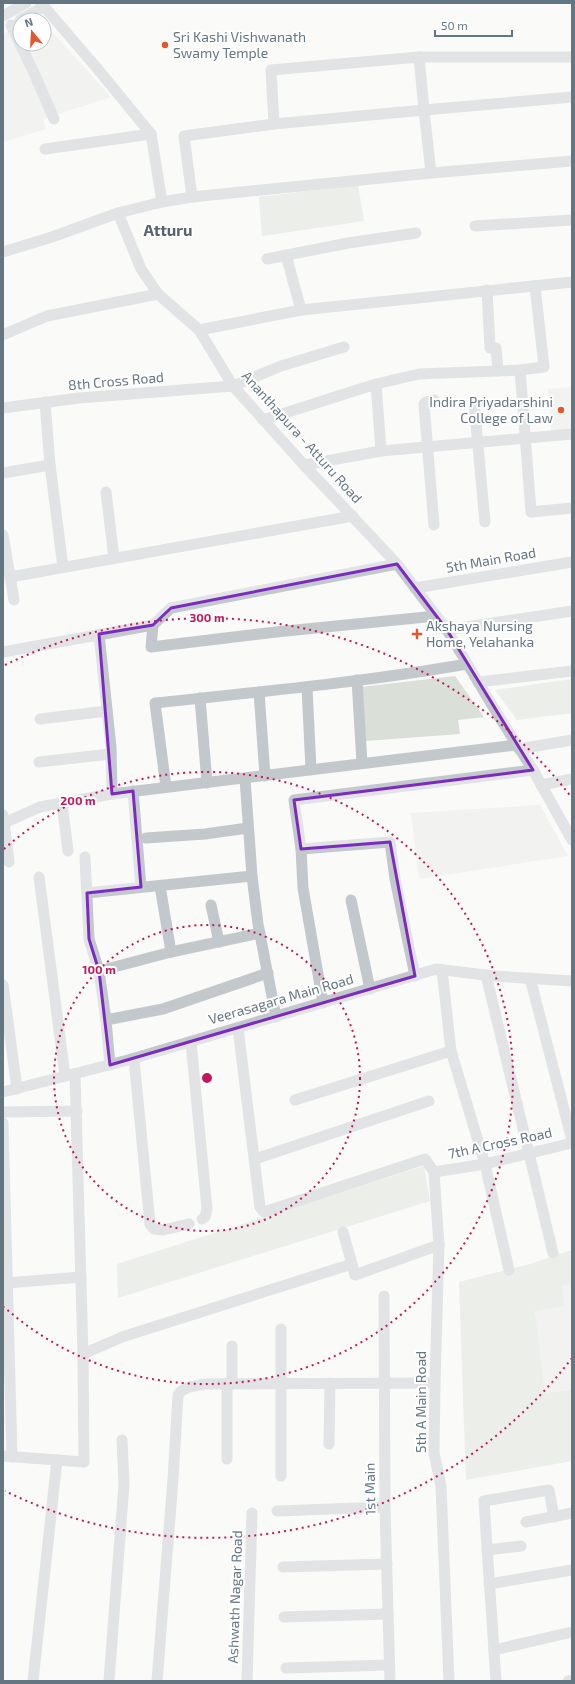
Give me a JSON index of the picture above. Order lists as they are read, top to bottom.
{
  "streets": {
    "street": [
      "8th Cross Road",
      "Ananthapura - Atturu Road",
      "5th Main Road",
      "Veerasagara Main Road",
      "7th A Cross Road",
      "5th A Main Road",
      "1st Main",
      "Ashwath Nagar Road"
    ]
  },
  "crossings": [
    ["8th Cross Road", "Ananthapura - Atturu Road"],
    ["Ananthapura - Atturu Road", "5th Main Road"],
    ["7th A Cross Road", "5th A Main Road"]
  ],
  "districts": ["Atturu"],
  "places": {
    "other": ["Sri Kashi Vishwanath Swamy Temple", "Indira Priyadarshini College of Law"],
    "health": ["Akshaya Nursing Home, Yelahanka"]
  },
  "scale_bar": "50 m",
  "north": "top",
  "rings": ["300 m", "200 m", "100 m"]
}
